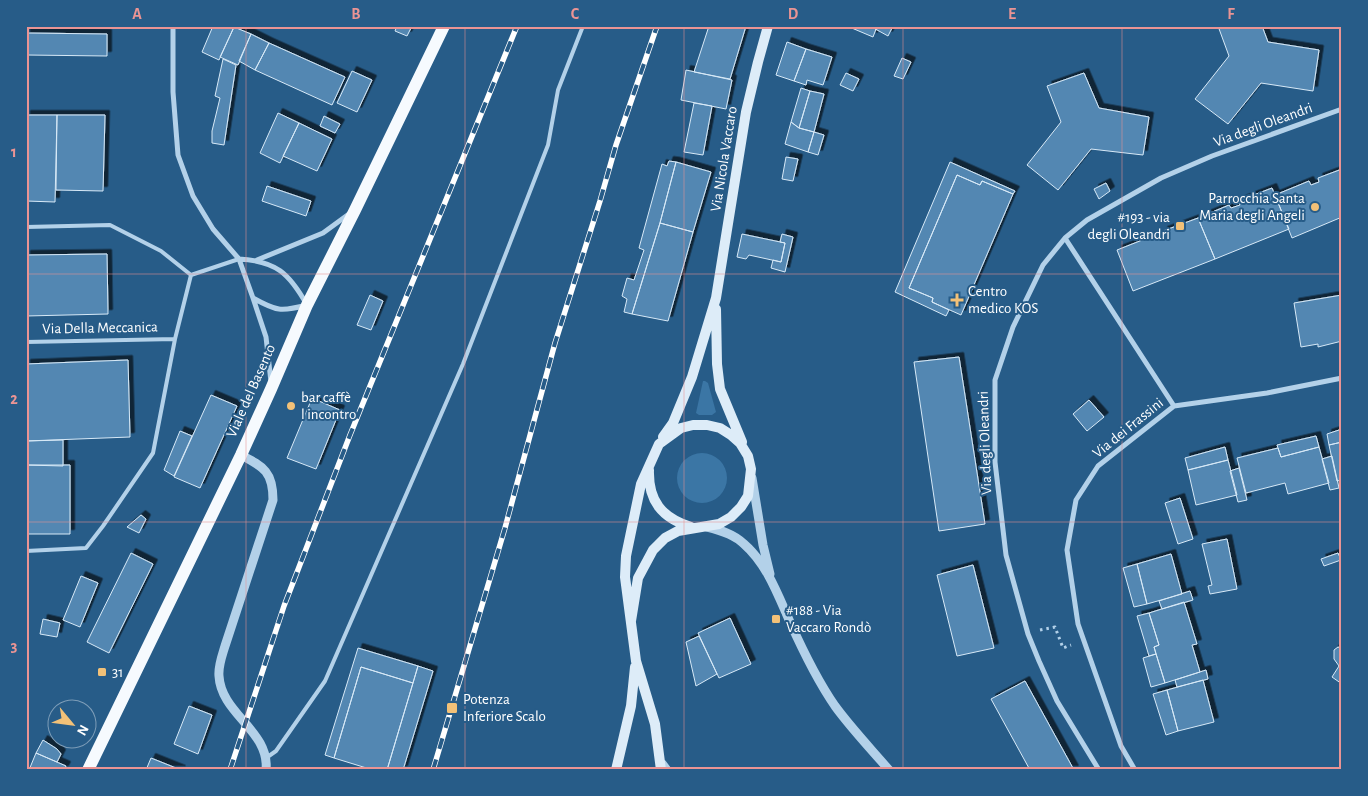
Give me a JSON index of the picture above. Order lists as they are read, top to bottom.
{
  "streets": {
    "main road": ["Via Nicola Vaccaro", "Viale del Basento"],
    "street": ["Via degli Oleandri", "Via dei Frassini"],
    "lane": ["Via Della Meccanica"]
  },
  "places": {
    "other": ["Parrocchia Santa Maria degli Angeli", "bar caffè l incontro"],
    "transit": [
      "#193 - via degli Oleandri",
      "#188 - Via Vaccaro Rondò",
      "31",
      "Potenza Inferiore Scalo"
    ],
    "health": ["Centro medico KOS"]
  },
  "north": "bottom right",
  "grid": {
    "columns": [
      "A",
      "B",
      "C",
      "D",
      "E",
      "F"
    ],
    "rows": ["1", "2", "3"]
  }
}
